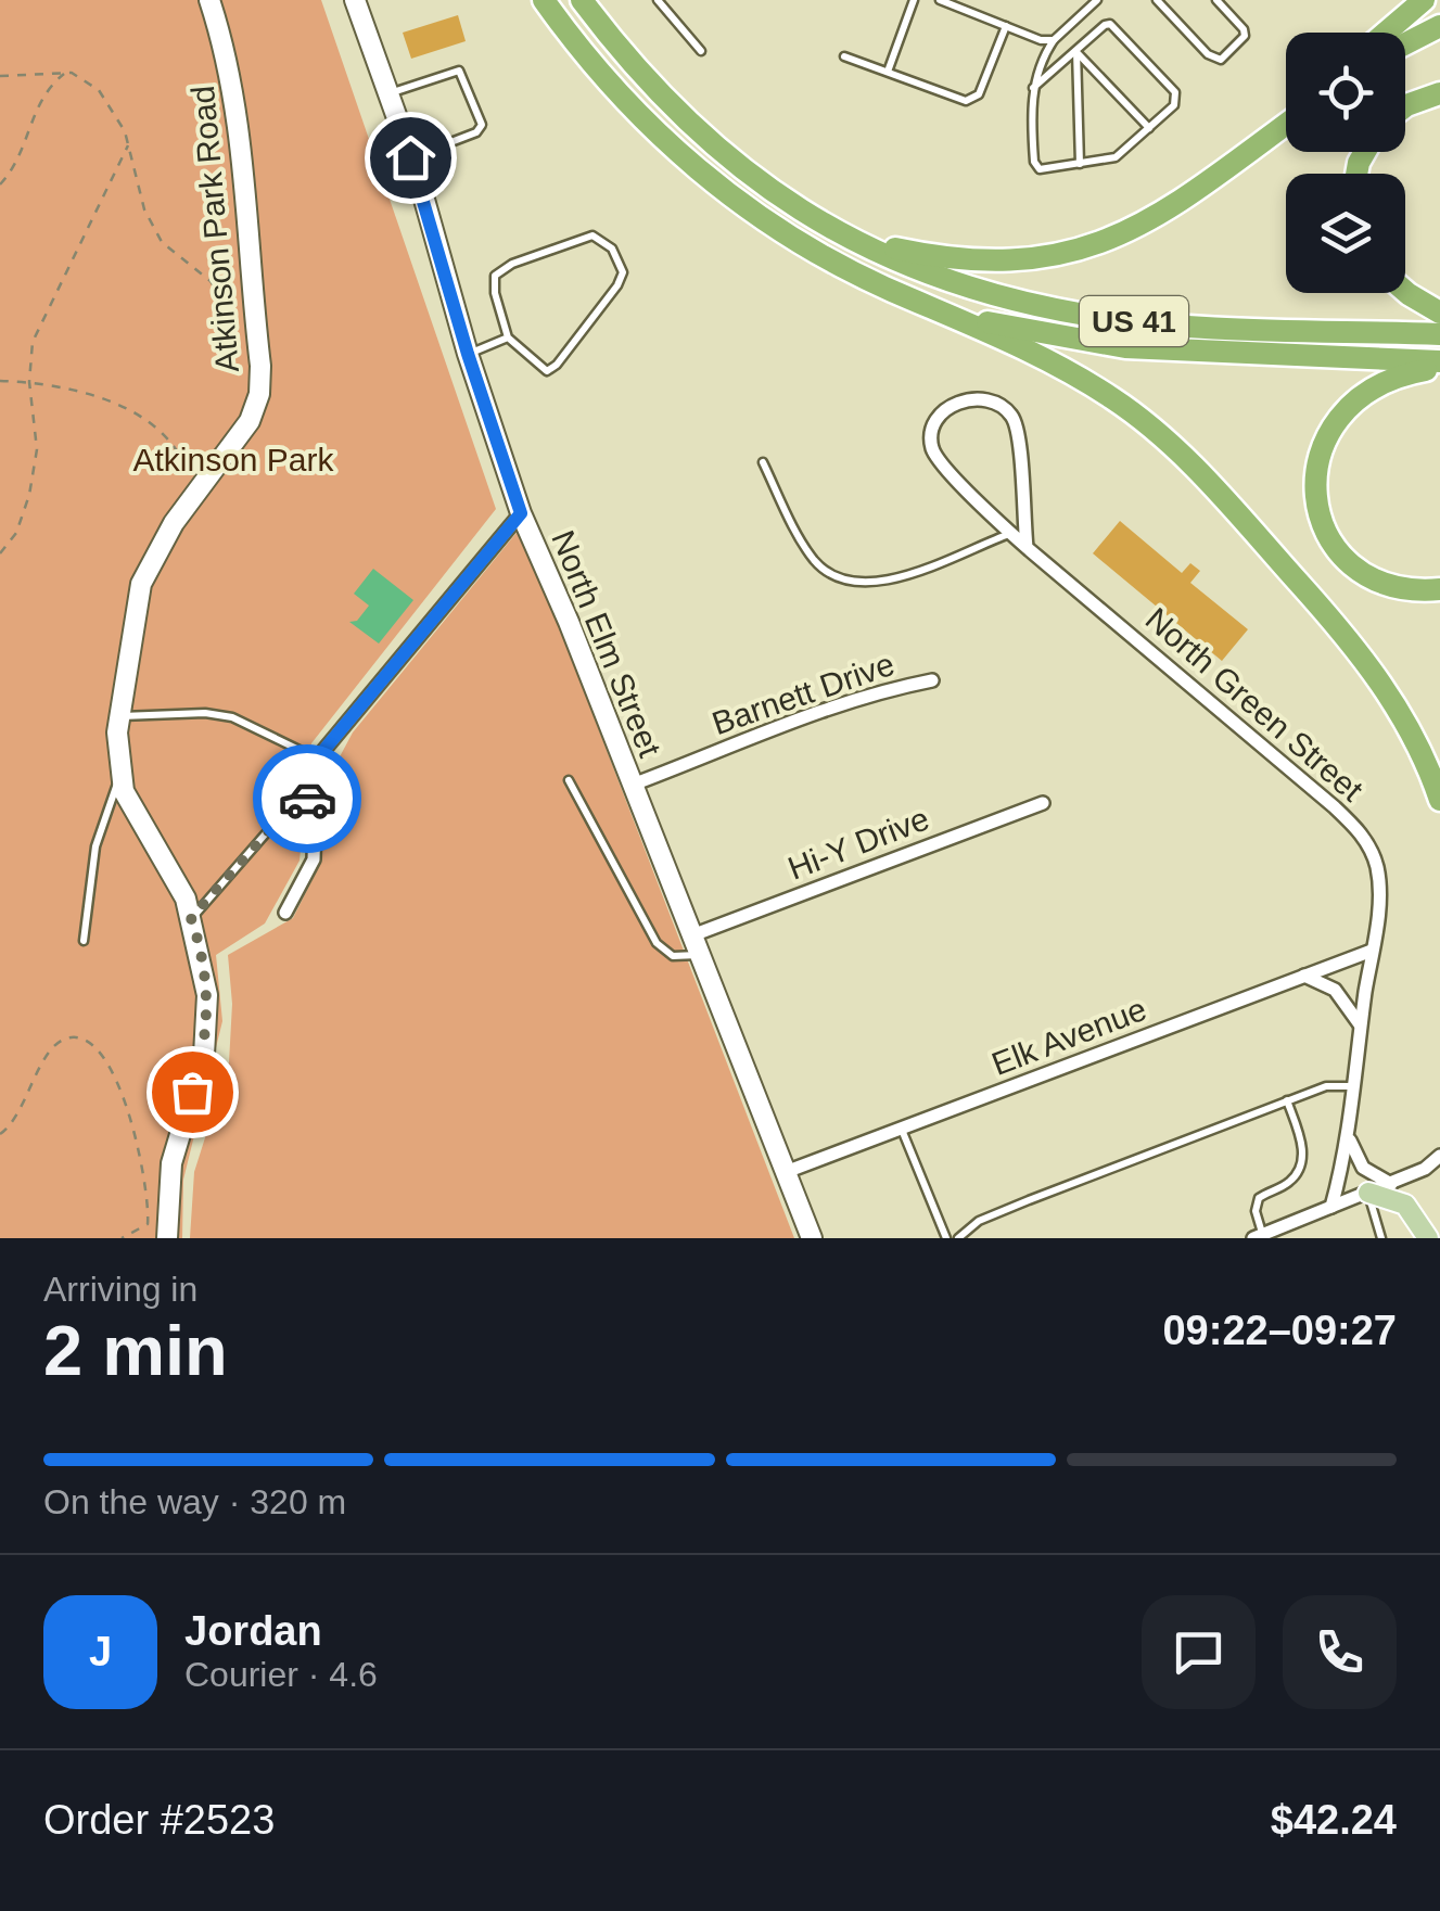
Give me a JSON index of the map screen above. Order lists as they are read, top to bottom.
{
  "streets": {
    "highway": ["US 41"],
    "street": [
      "Atkinson Park Road",
      "North Elm Street",
      "Barnett Drive",
      "North Green Street",
      "Hi-Y Drive",
      "Elk Avenue"
    ]
  },
  "crossings": [
    ["North Elm Street", "Barnett Drive"],
    ["North Elm Street", "Hi-Y Drive"],
    ["North Elm Street", "Elk Avenue"],
    ["North Green Street", "Elk Avenue"]
  ],
  "parks": ["Atkinson Park"],
  "page": {
    "heading": ["2 min", "Arriving in", "09:22–09:27"],
    "panel": [
      "Jordan",
      "Courier · 4.6",
      "Order #2523",
      "$42.24"
    ],
    "bar": "On the way · 320 m",
    "round": "J"
  }
}
